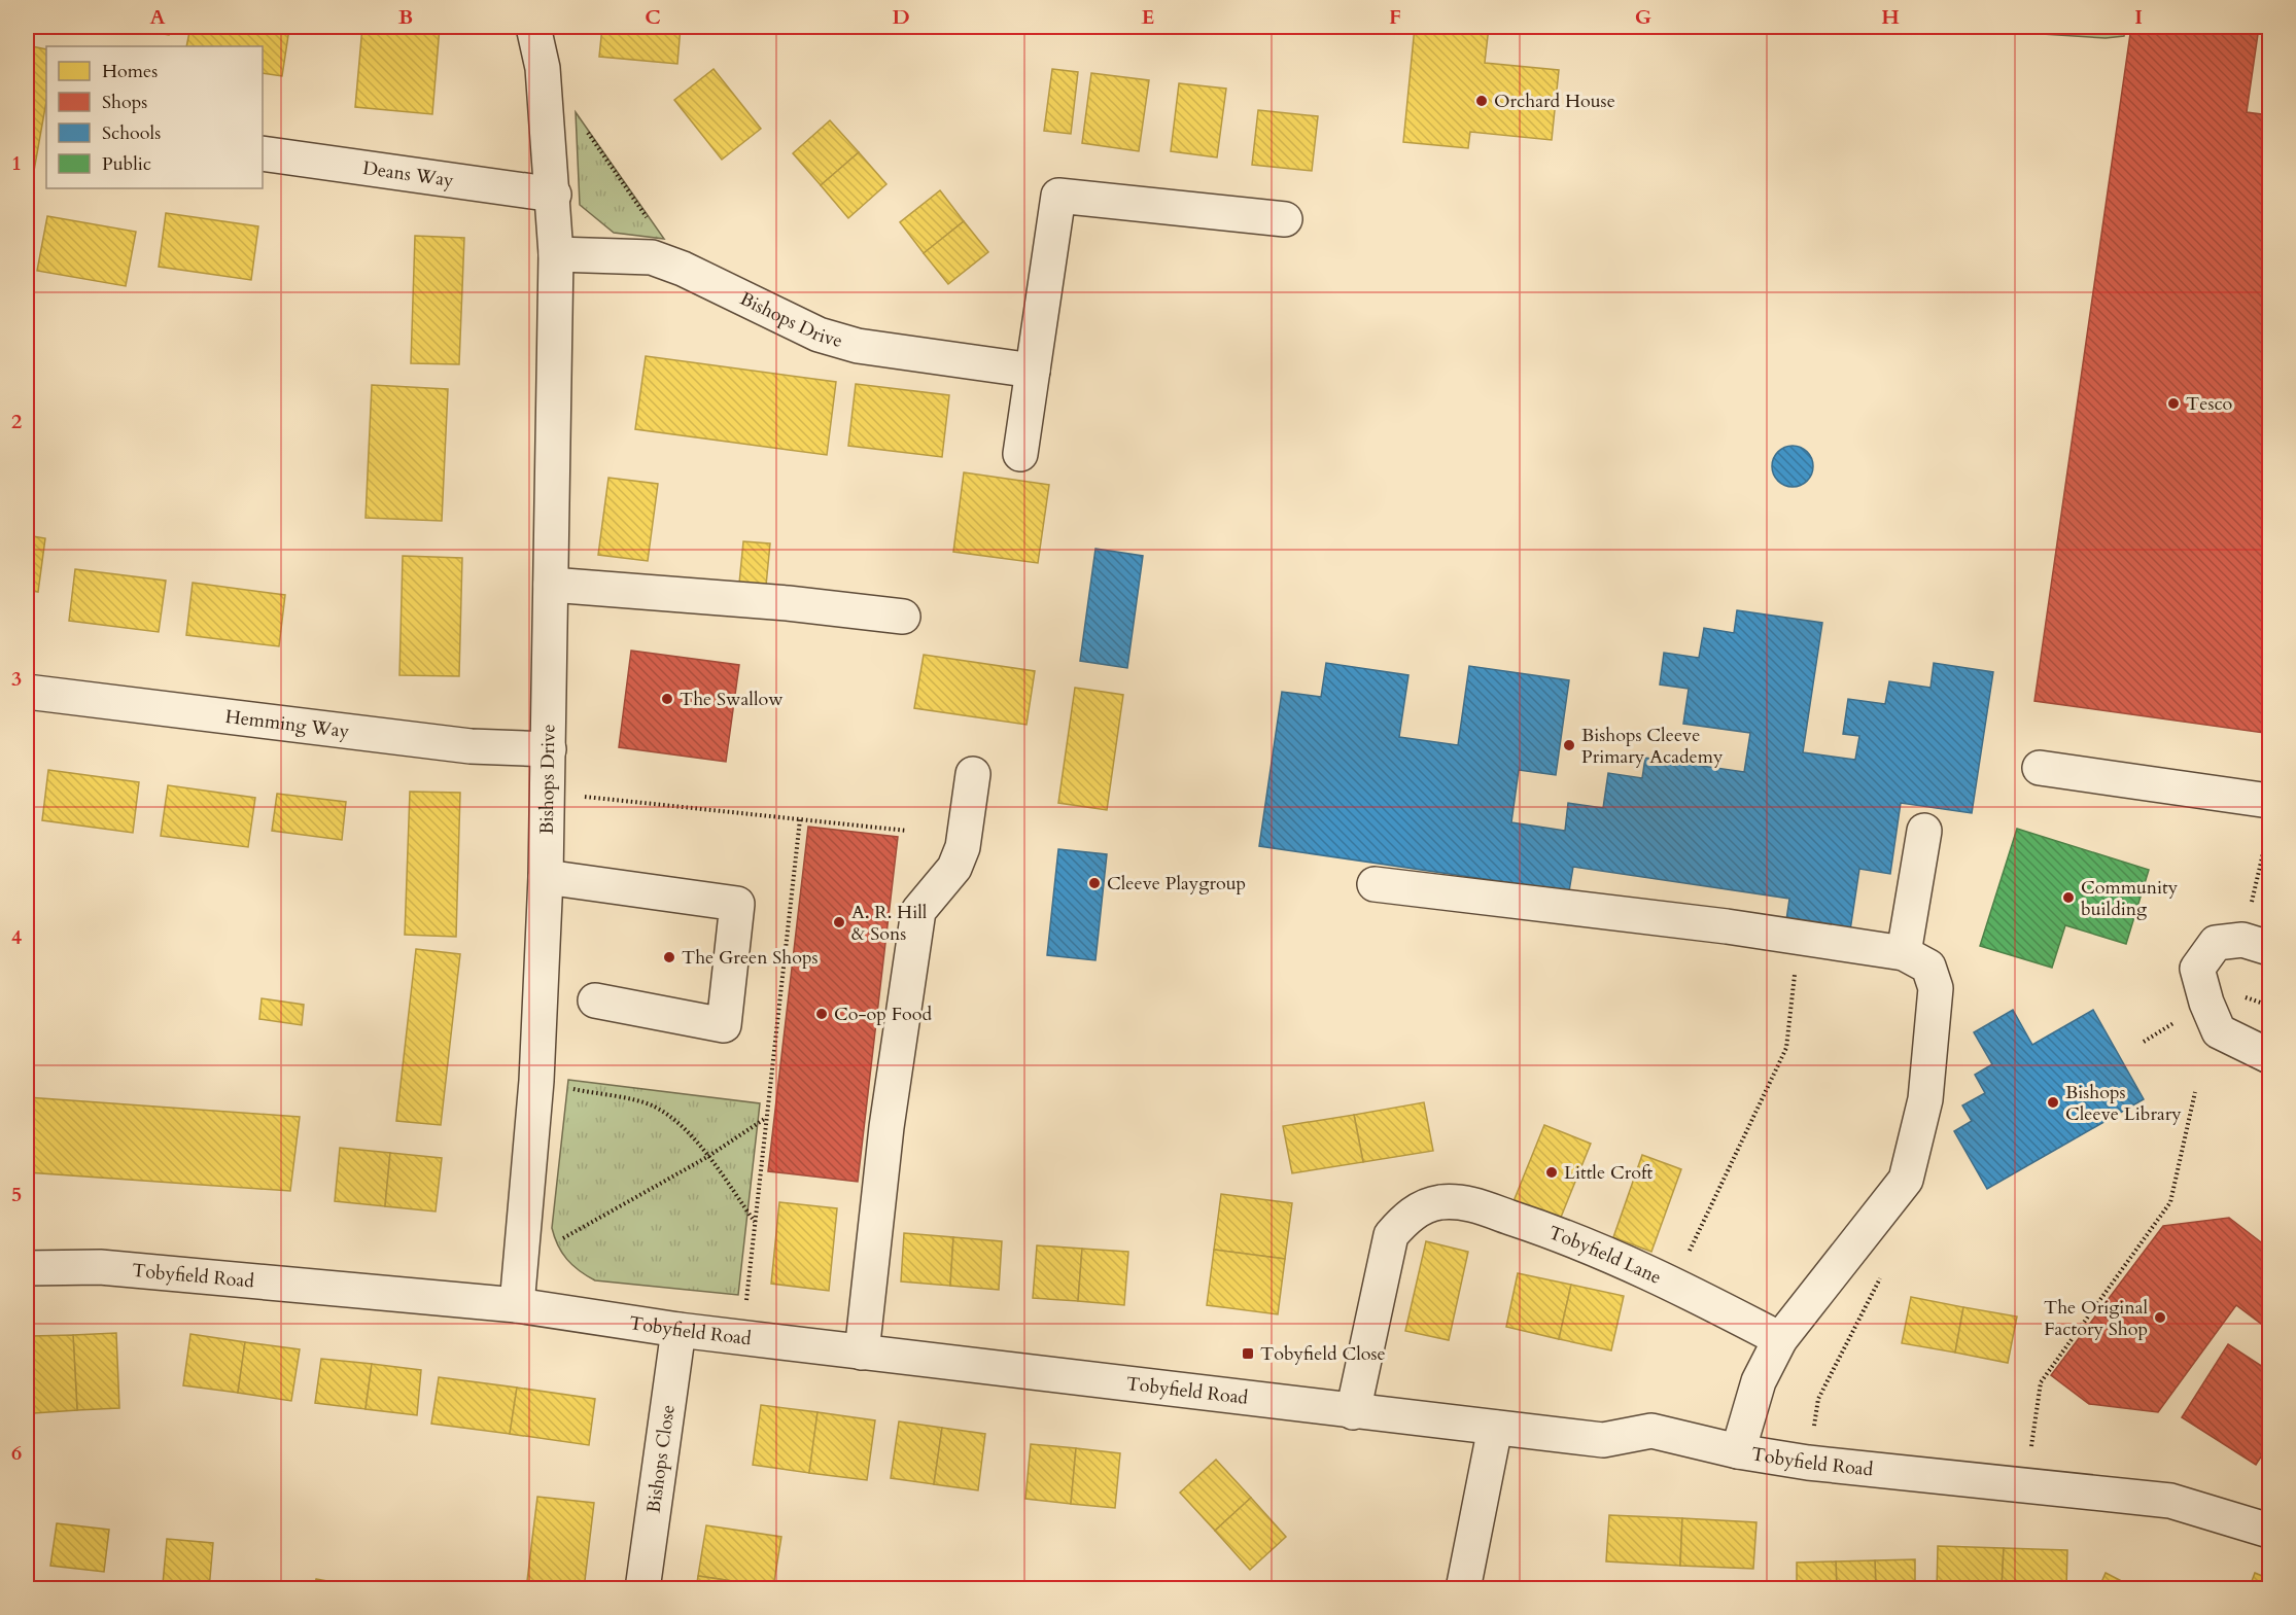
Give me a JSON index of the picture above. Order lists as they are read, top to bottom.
{
  "streets": {
    "street": [
      "Deans Way",
      "Bishops Drive",
      "Hemming Way",
      "Tobyfield Lane",
      "Tobyfield Road",
      "Bishops Close"
    ]
  },
  "crossings": [
    ["Deans Way", "Bishops Drive"],
    ["Bishops Drive", "Hemming Way"],
    ["Bishops Drive", "Tobyfield Road"],
    ["Tobyfield Lane", "Tobyfield Road"],
    ["Tobyfield Road", "Bishops Close"]
  ],
  "places": {
    "other": [
      "Orchard House",
      "Tesco",
      "The Swallow",
      "Bishops Cleeve Primary Academy",
      "Cleeve Playgroup",
      "Community building",
      "A. R. Hill & Sons",
      "The Green Shops",
      "Co-op Food",
      "Bishops Cleeve Library",
      "Little Croft",
      "The Original Factory Shop"
    ],
    "transit": ["Tobyfield Close"]
  },
  "legend": [
    "Homes",
    "Shops",
    "Schools",
    "Public"
  ],
  "grid": {
    "columns": [
      "A",
      "B",
      "C",
      "D",
      "E",
      "F",
      "G",
      "H",
      "I"
    ],
    "rows": [
      "1",
      "2",
      "3",
      "4",
      "5",
      "6"
    ]
  }
}
